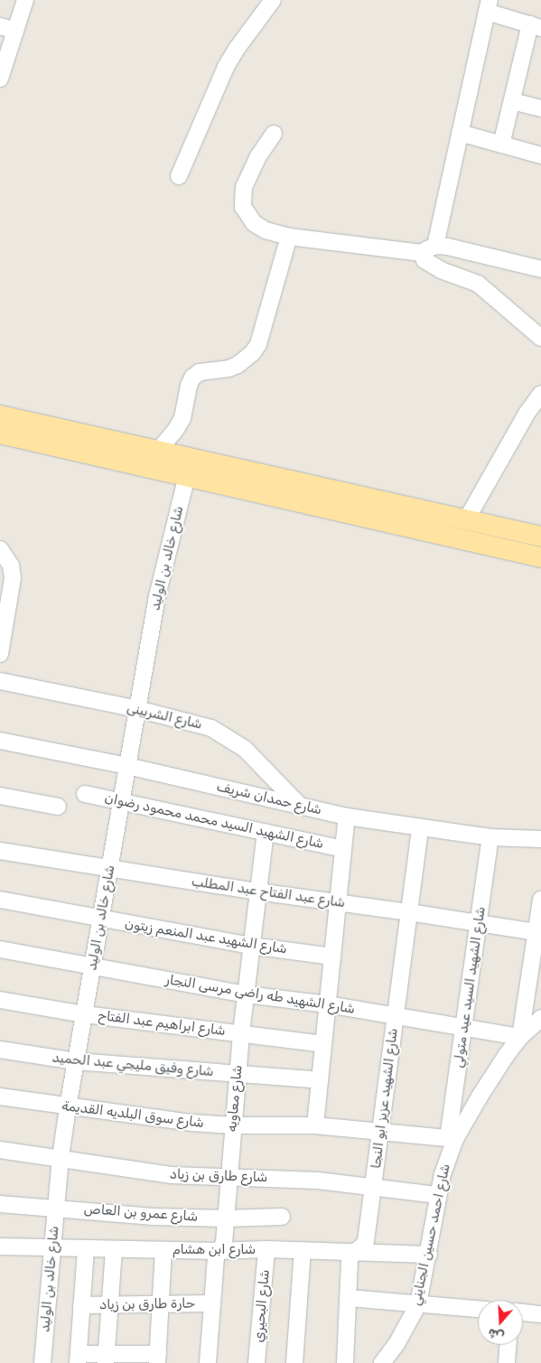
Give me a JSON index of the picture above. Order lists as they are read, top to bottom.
{
  "streets": {
    "street": [
      "شارع خالد بن الوليد",
      "شارع الشربينى",
      "شارع حمدان شريف",
      "شارع الشهيد السيد محمد محمود رضوان",
      "شارع عبد الفتاح عبد المطلب",
      "شارع الشهيد عبد المنعم زيتون",
      "شارع الشهيد السيد عيد متولي",
      "شارع الشهيد طه راضى مرسى النجار",
      "شارع ابراهيم عبد الفتاح",
      "شارع وفيق مليجي عبد الحميد",
      "شارع معاويه",
      "شارع الشهيد عزيز ابو النجا",
      "شارع سوق البلديه القديمة",
      "شارع طارق بن زياد",
      "شارع عمرو بن العاص",
      "شارع احمد حسين الجنايني",
      "شارع ابن هشام",
      "حارة طارق بن زياد",
      "شارع البحيري"
    ]
  },
  "crossings": [
    ["شارع خالد بن الوليد", "شارع الشربينى"],
    ["شارع خالد بن الوليد", "شارع حمدان شريف"],
    ["شارع خالد بن الوليد", "شارع الشهيد السيد محمد محمود رضوان"],
    ["شارع خالد بن الوليد", "شارع عبد الفتاح عبد المطلب"],
    ["شارع خالد بن الوليد", "شارع الشهيد عبد المنعم زيتون"],
    ["شارع خالد بن الوليد", "شارع الشهيد طه راضى مرسى النجار"],
    ["شارع خالد بن الوليد", "شارع ابراهيم عبد الفتاح"],
    ["شارع خالد بن الوليد", "شارع وفيق مليجي عبد الحميد"],
    ["شارع خالد بن الوليد", "شارع سوق البلديه القديمة"],
    ["شارع خالد بن الوليد", "شارع طارق بن زياد"],
    ["شارع خالد بن الوليد", "شارع عمرو بن العاص"],
    ["شارع خالد بن الوليد", "شارع ابن هشام"],
    ["شارع الشربينى", "شارع حمدان شريف"],
    ["شارع حمدان شريف", "شارع الشهيد السيد عيد متولي"],
    ["شارع حمدان شريف", "شارع الشهيد عزيز ابو النجا"],
    ["شارع الشهيد السيد محمد محمود رضوان", "شارع معاويه"],
    ["شارع عبد الفتاح عبد المطلب", "شارع الشهيد السيد عيد متولي"],
    ["شارع عبد الفتاح عبد المطلب", "شارع معاويه"],
    ["شارع عبد الفتاح عبد المطلب", "شارع الشهيد عزيز ابو النجا"],
    ["شارع الشهيد عبد المنعم زيتون", "شارع معاويه"],
    ["شارع الشهيد السيد عيد متولي", "شارع الشهيد طه راضى مرسى النجار"],
    ["شارع الشهيد السيد عيد متولي", "شارع سوق البلديه القديمة"],
    ["شارع الشهيد السيد عيد متولي", "شارع احمد حسين الجنايني"],
    ["شارع الشهيد طه راضى مرسى النجار", "شارع معاويه"],
    ["شارع الشهيد طه راضى مرسى النجار", "شارع الشهيد عزيز ابو النجا"],
    ["شارع الشهيد طه راضى مرسى النجار", "شارع احمد حسين الجنايني"],
    ["شارع ابراهيم عبد الفتاح", "شارع معاويه"],
    ["شارع وفيق مليجي عبد الحميد", "شارع معاويه"],
    ["شارع معاويه", "شارع سوق البلديه القديمة"],
    ["شارع معاويه", "شارع طارق بن زياد"],
    ["شارع معاويه", "شارع عمرو بن العاص"],
    ["شارع معاويه", "شارع ابن هشام"],
    ["شارع معاويه", "حارة طارق بن زياد"],
    ["شارع الشهيد عزيز ابو النجا", "شارع سوق البلديه القديمة"],
    ["شارع الشهيد عزيز ابو النجا", "شارع طارق بن زياد"],
    ["شارع الشهيد عزيز ابو النجا", "شارع ابن هشام"],
    ["شارع سوق البلديه القديمة", "شارع احمد حسين الجنايني"],
    ["شارع طارق بن زياد", "شارع احمد حسين الجنايني"],
    ["شارع احمد حسين الجنايني", "شارع ابن هشام"],
    ["شارع ابن هشام", "شارع البحيري"]
  ],
  "north": "bottom"
}
